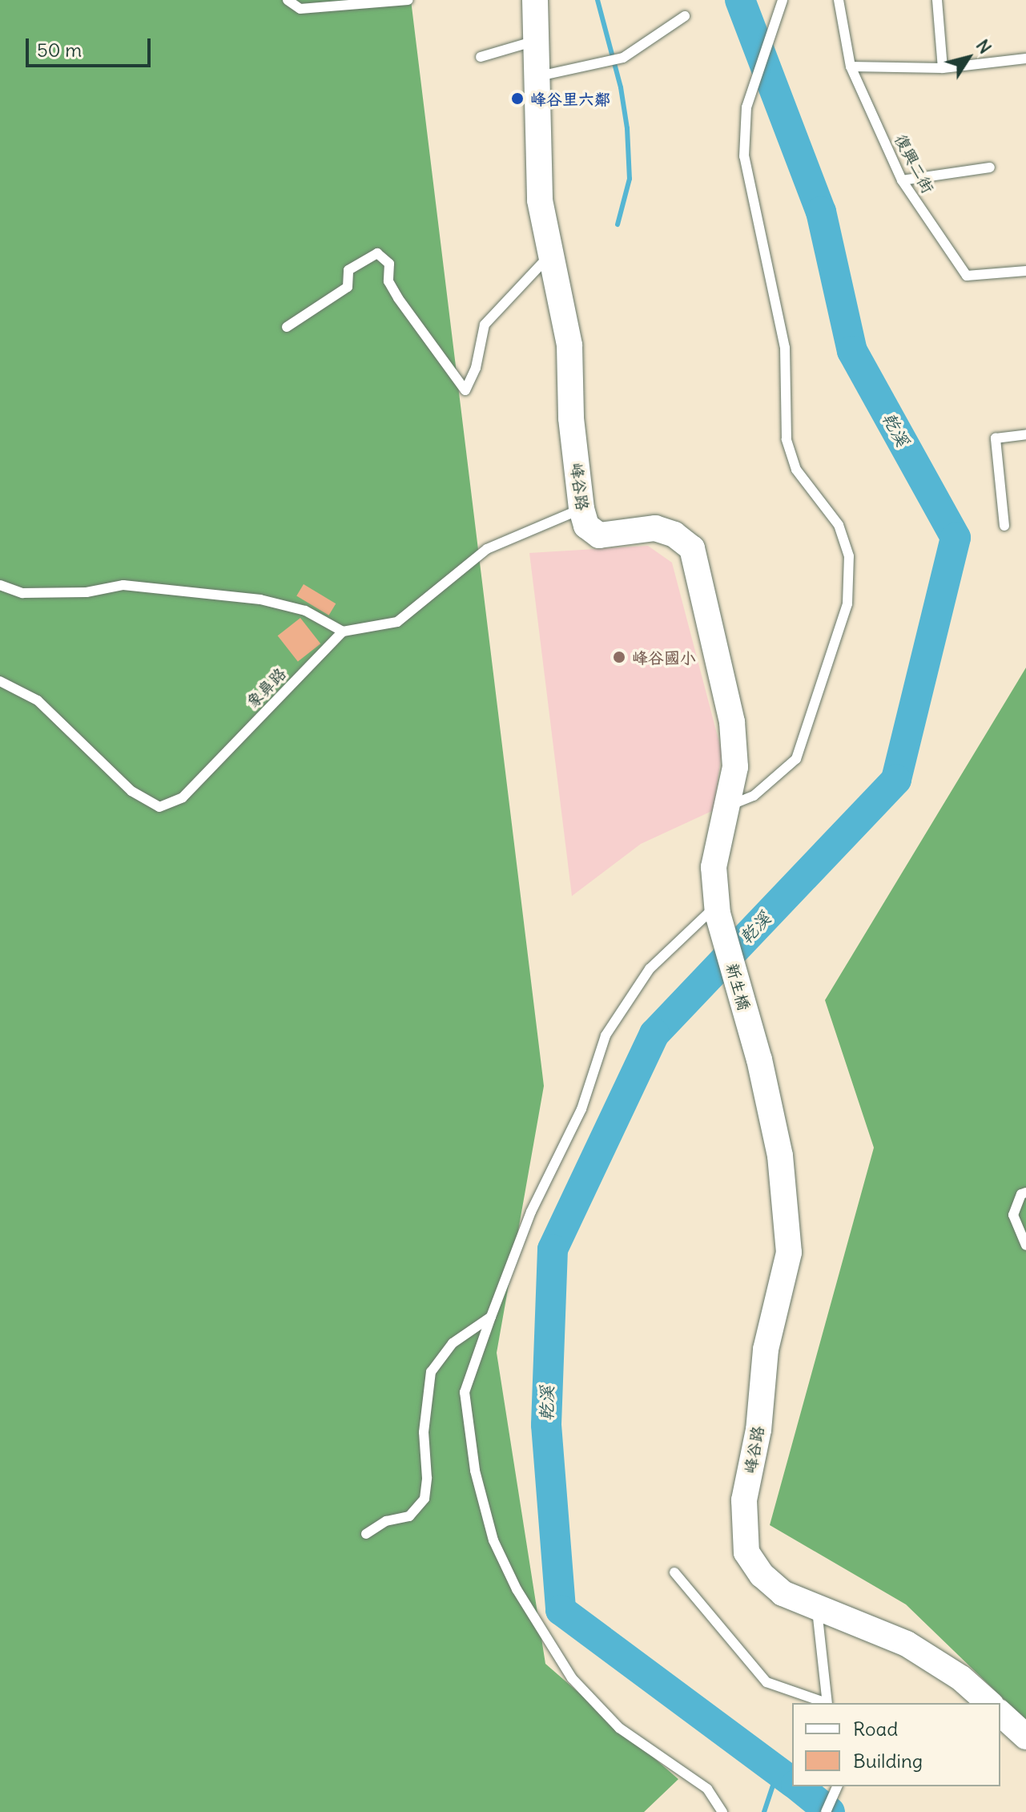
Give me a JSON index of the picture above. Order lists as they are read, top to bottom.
{
  "streets": {
    "street": ["峰谷路", "新生橋"],
    "lane": ["復興二街", "象鼻路"]
  },
  "crossings": [
    ["峰谷路", "新生橋"]
  ],
  "water": ["乾溪"],
  "places": ["峰谷里六鄰", "峰谷國小"],
  "legend": ["Road", "Building"],
  "scale_bar": "50 m",
  "north": "top right"
}
